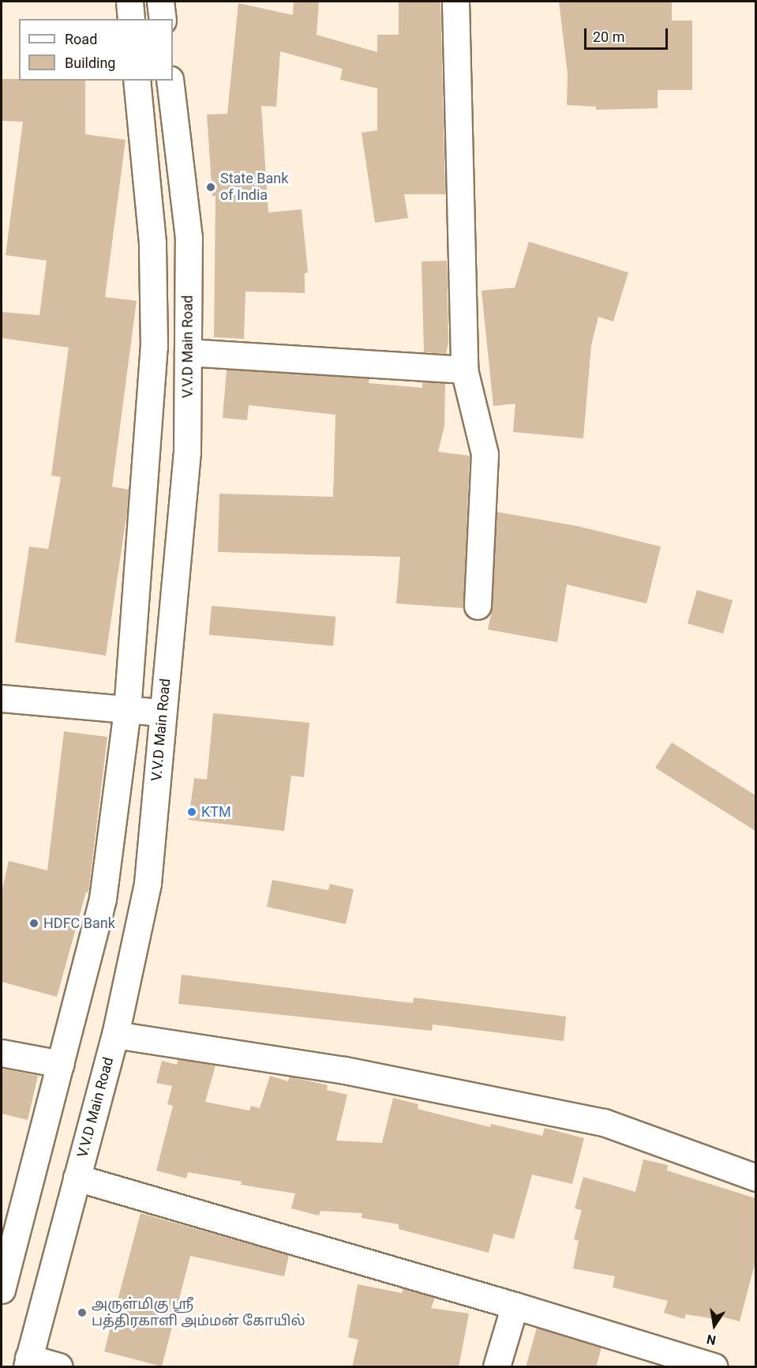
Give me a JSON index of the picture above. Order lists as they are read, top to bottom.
{
  "streets": {
    "main road": ["V.V.D Main Road"]
  },
  "places": [
    "State Bank of India",
    "KTM",
    "HDFC Bank",
    "அருள்மிகு ஶ்ரீ பத்திரகாளி அம்மன் கோயில்"
  ],
  "legend": ["Road", "Building"],
  "scale_bar": "20 m",
  "north": "bottom"
}
